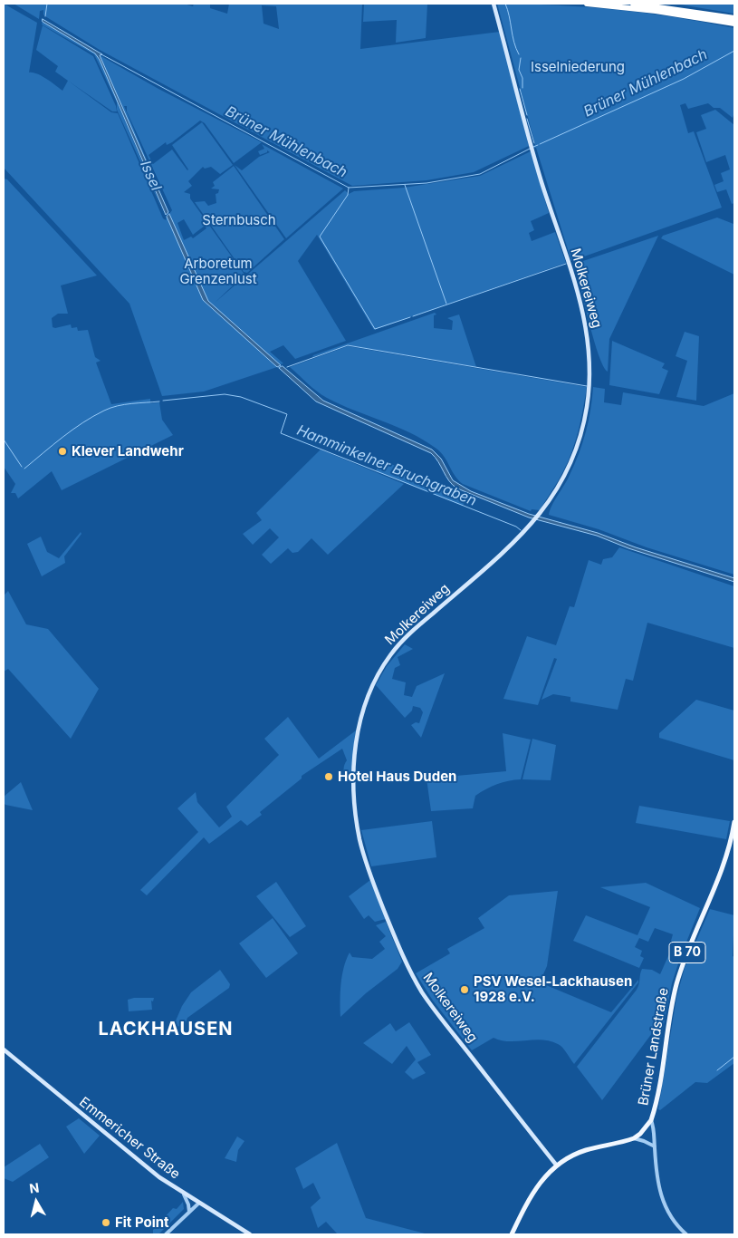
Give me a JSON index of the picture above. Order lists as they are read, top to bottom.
{
  "streets": {
    "main road": [
      "Molkereiweg",
      "B 70",
      "Brüner Landstraße",
      "Emmericher Straße"
    ]
  },
  "crossings": [
    ["Molkereiweg", "Brüner Landstraße"]
  ],
  "districts": ["LACKHAUSEN"],
  "water": ["Brüner Mühlenbach", "Issel", "Hamminkelner Bruchgraben"],
  "parks": ["Isselniederung", "Sternbusch", "Arboretum Grenzenlust"],
  "places": [
    "Klever Landwehr",
    "Hotel Haus Duden",
    "PSV Wesel-Lackhausen 1928 e.V.",
    "Fit Point"
  ],
  "north": "top"
}
